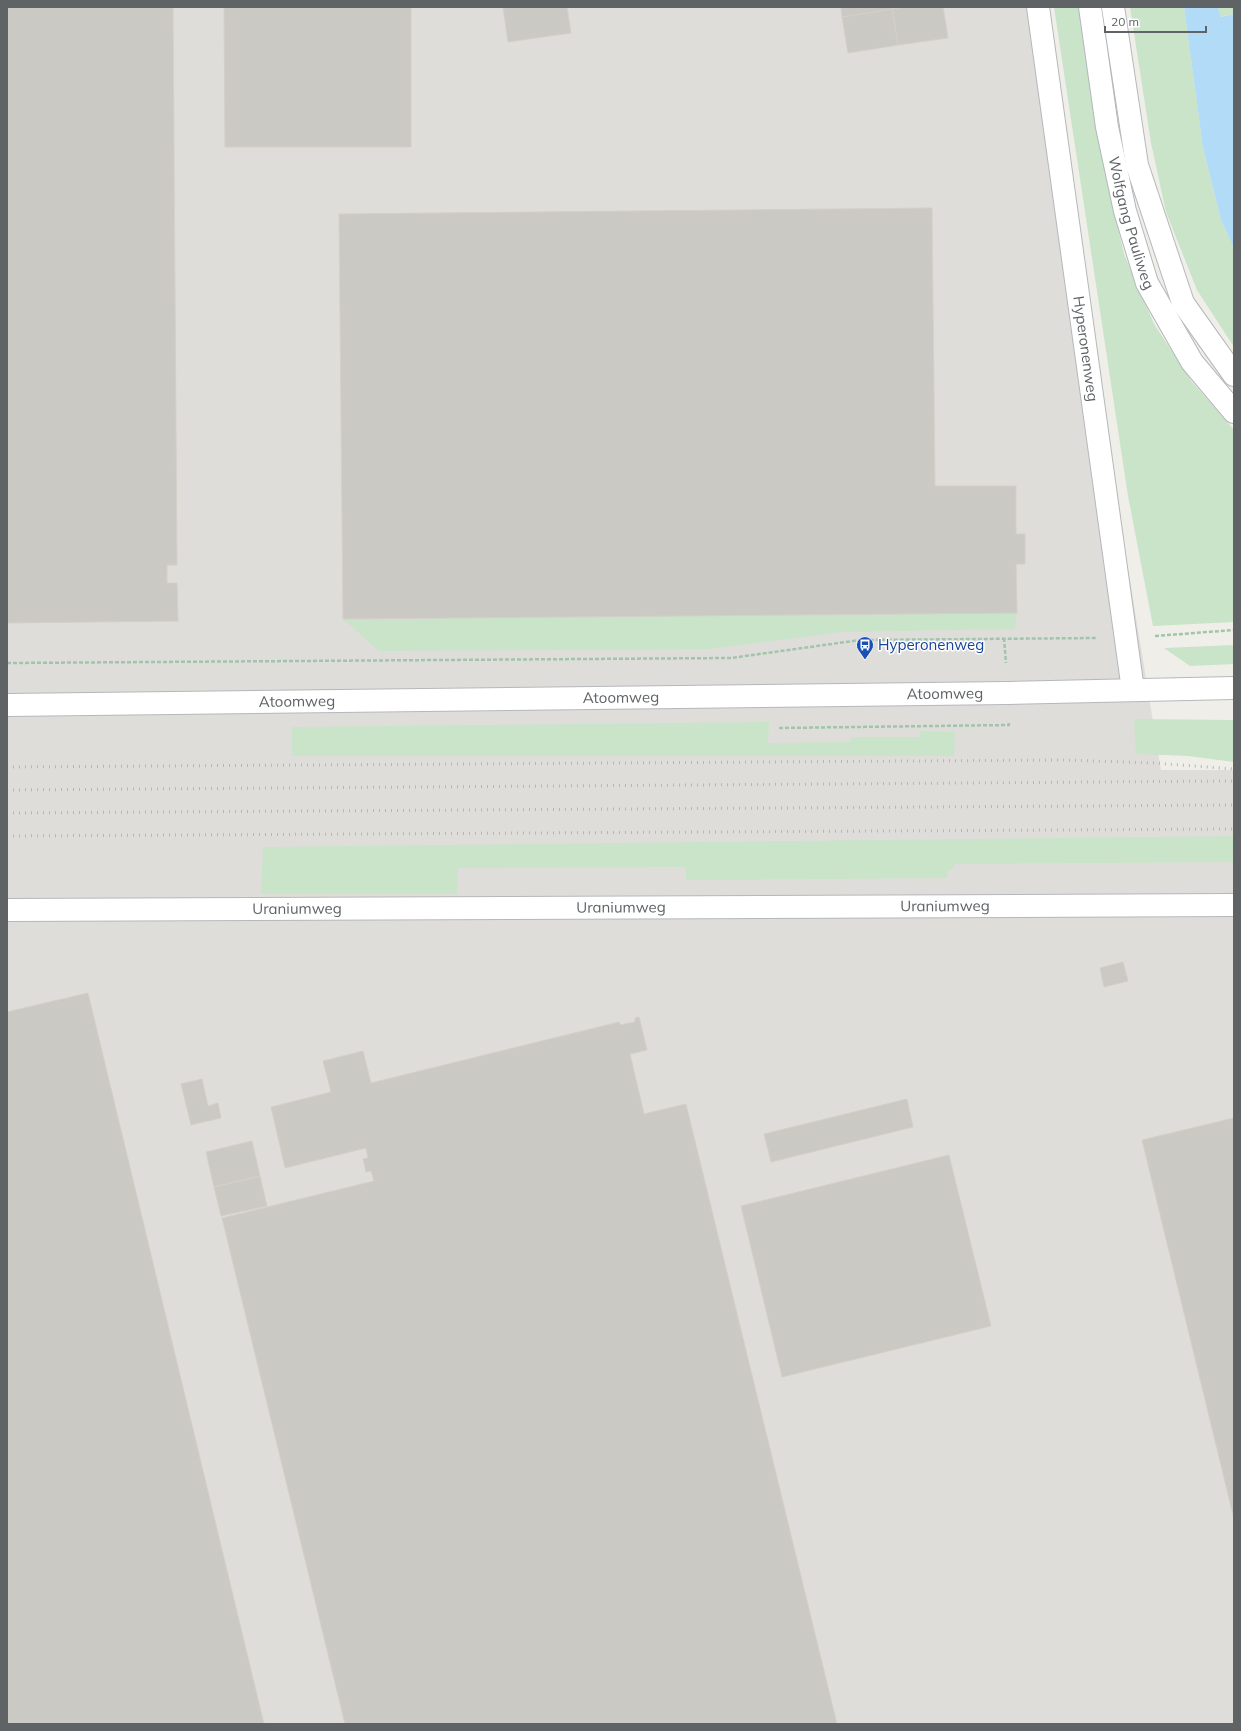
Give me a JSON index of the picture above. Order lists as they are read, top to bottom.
{
  "streets": {
    "street": [
      "Wolfgang Pauliweg",
      "Hyperonenweg",
      "Atoomweg",
      "Uraniumweg"
    ]
  },
  "crossings": [
    ["Hyperonenweg", "Atoomweg"]
  ],
  "places": {
    "bus stop": ["Hyperonenweg"]
  },
  "scale_bar": "20 m"
}
